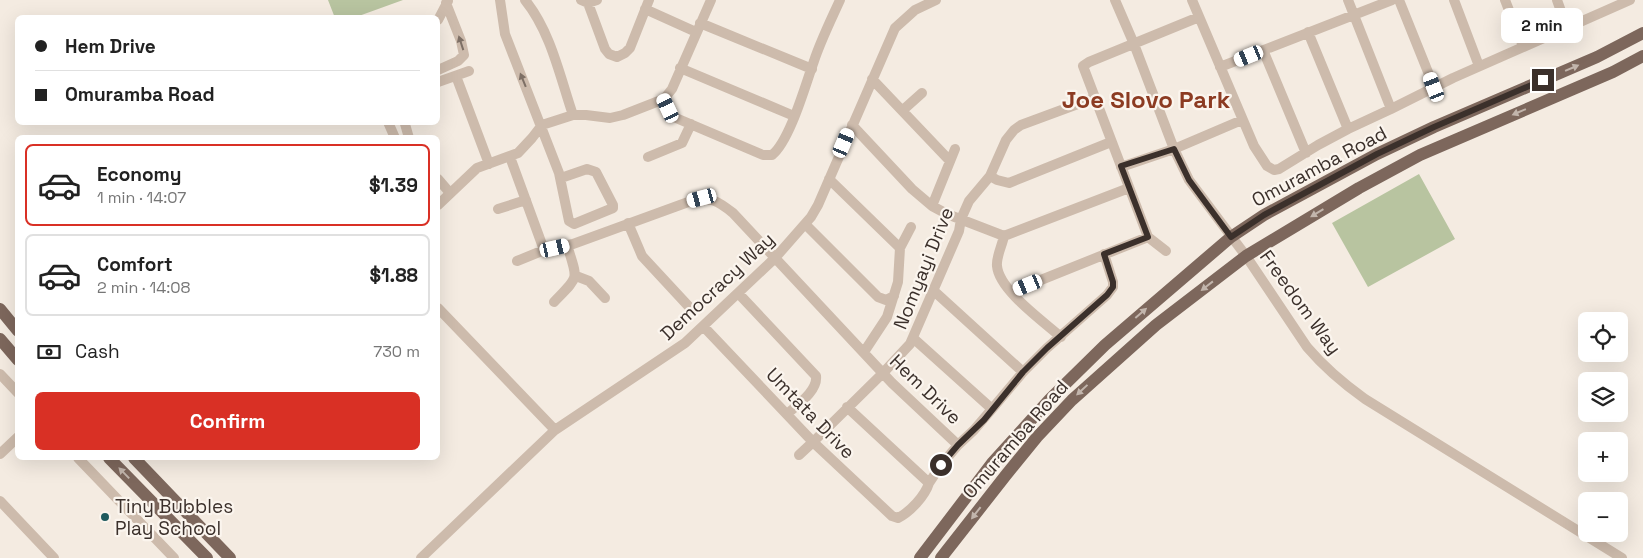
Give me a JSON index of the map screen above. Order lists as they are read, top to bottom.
{
  "streets": {
    "main road": ["Omuramba Road"],
    "street": [
      "Nomyayi Drive",
      "Democracy Way",
      "Freedom Way",
      "Hem Drive",
      "Umtata Drive"
    ]
  },
  "crossings": [
    ["Omuramba Road", "Freedom Way"],
    ["Nomyayi Drive", "Hem Drive"],
    ["Nomyayi Drive", "Umtata Drive"],
    ["Democracy Way", "Hem Drive"],
    ["Democracy Way", "Umtata Drive"],
    ["Hem Drive", "Umtata Drive"]
  ],
  "districts": ["Joe Slovo Park"],
  "places": ["Tiny Bubbles Play School"],
  "page": {
    "bubble": "2 min",
    "banner": ["Hem Drive", "Omuramba Road"],
    "list": [
      {
        "name": "Economy",
        "note": "1 min · 14:07",
        "value": "$1.39"
      },
      {
        "name": "Comfort",
        "note": "2 min · 14:08",
        "value": "$1.88"
      }
    ],
    "map_buttons": ["+", "−"],
    "pay": ["Cash", "730 m"],
    "buttons": "Confirm"
  }
}
